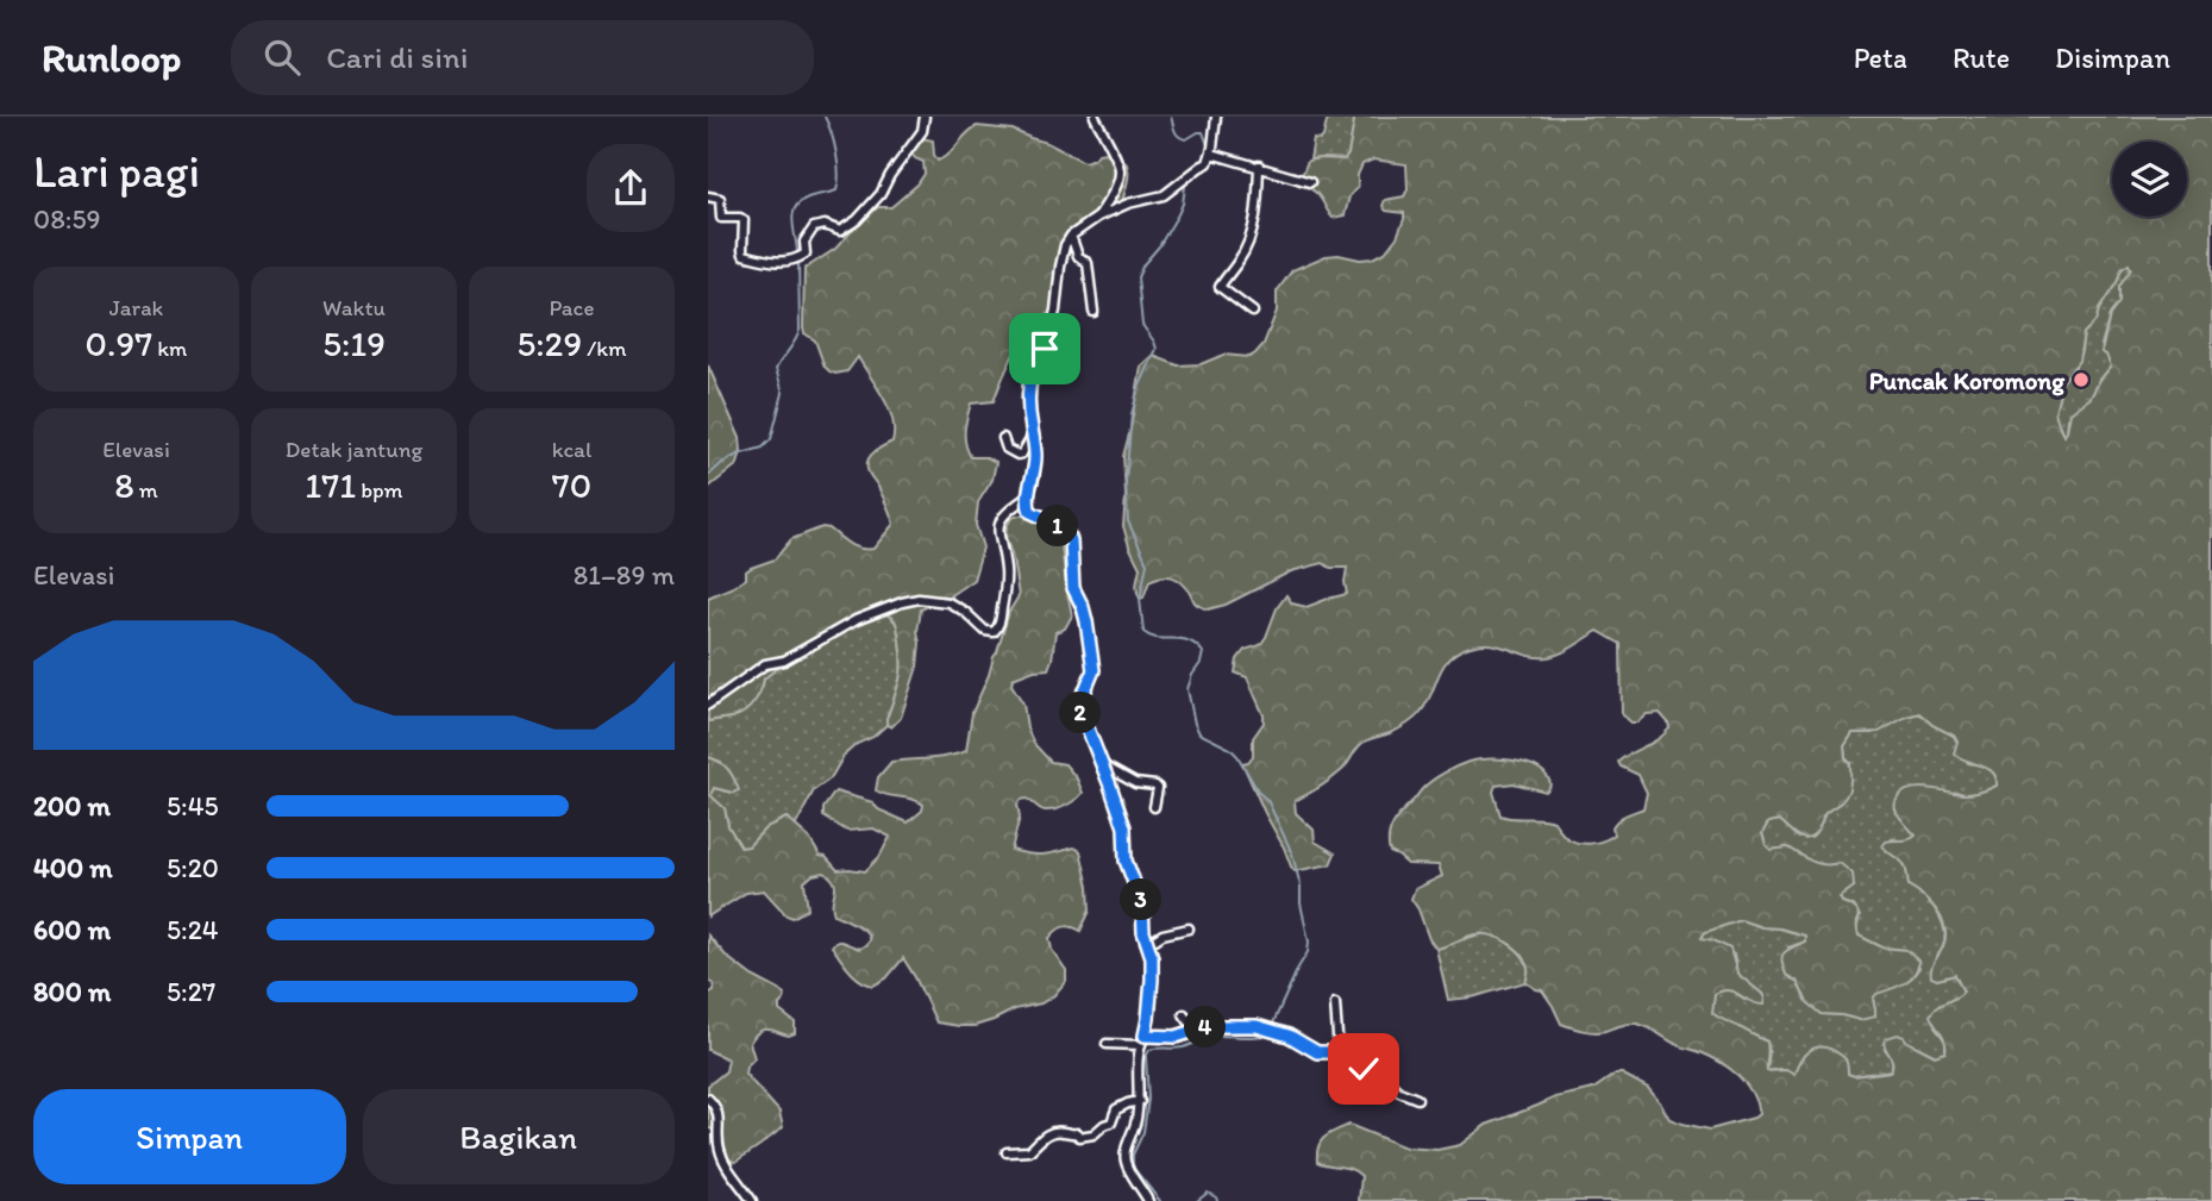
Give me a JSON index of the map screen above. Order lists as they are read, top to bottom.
{
  "places": ["Puncak Koromong"],
  "page": {
    "header": "Runloop",
    "search": "Cari di sini",
    "nav": ["Peta", "Rute", "Disimpan"],
    "heading": ["Lari pagi", "08:59"],
    "stats": [
      ["Jarak", "0.97 km"],
      ["Waktu", "5:19"],
      ["Pace", "5:29 /km"],
      ["Elevasi", "8 m"],
      ["Detak jantung", "171 bpm"],
      ["kcal", "70"]
    ],
    "pins": [
      "1",
      "2",
      "3",
      "4"
    ],
    "chart": ["Elevasi", "81–89 m"],
    "list": [
      {
        "name": "200 m",
        "note": "5:45"
      },
      {
        "name": "400 m",
        "note": "5:20"
      },
      {
        "name": "600 m",
        "note": "5:24"
      },
      {
        "name": "800 m",
        "note": "5:27"
      }
    ],
    "buttons": ["Simpan", "Bagikan"]
  }
}
